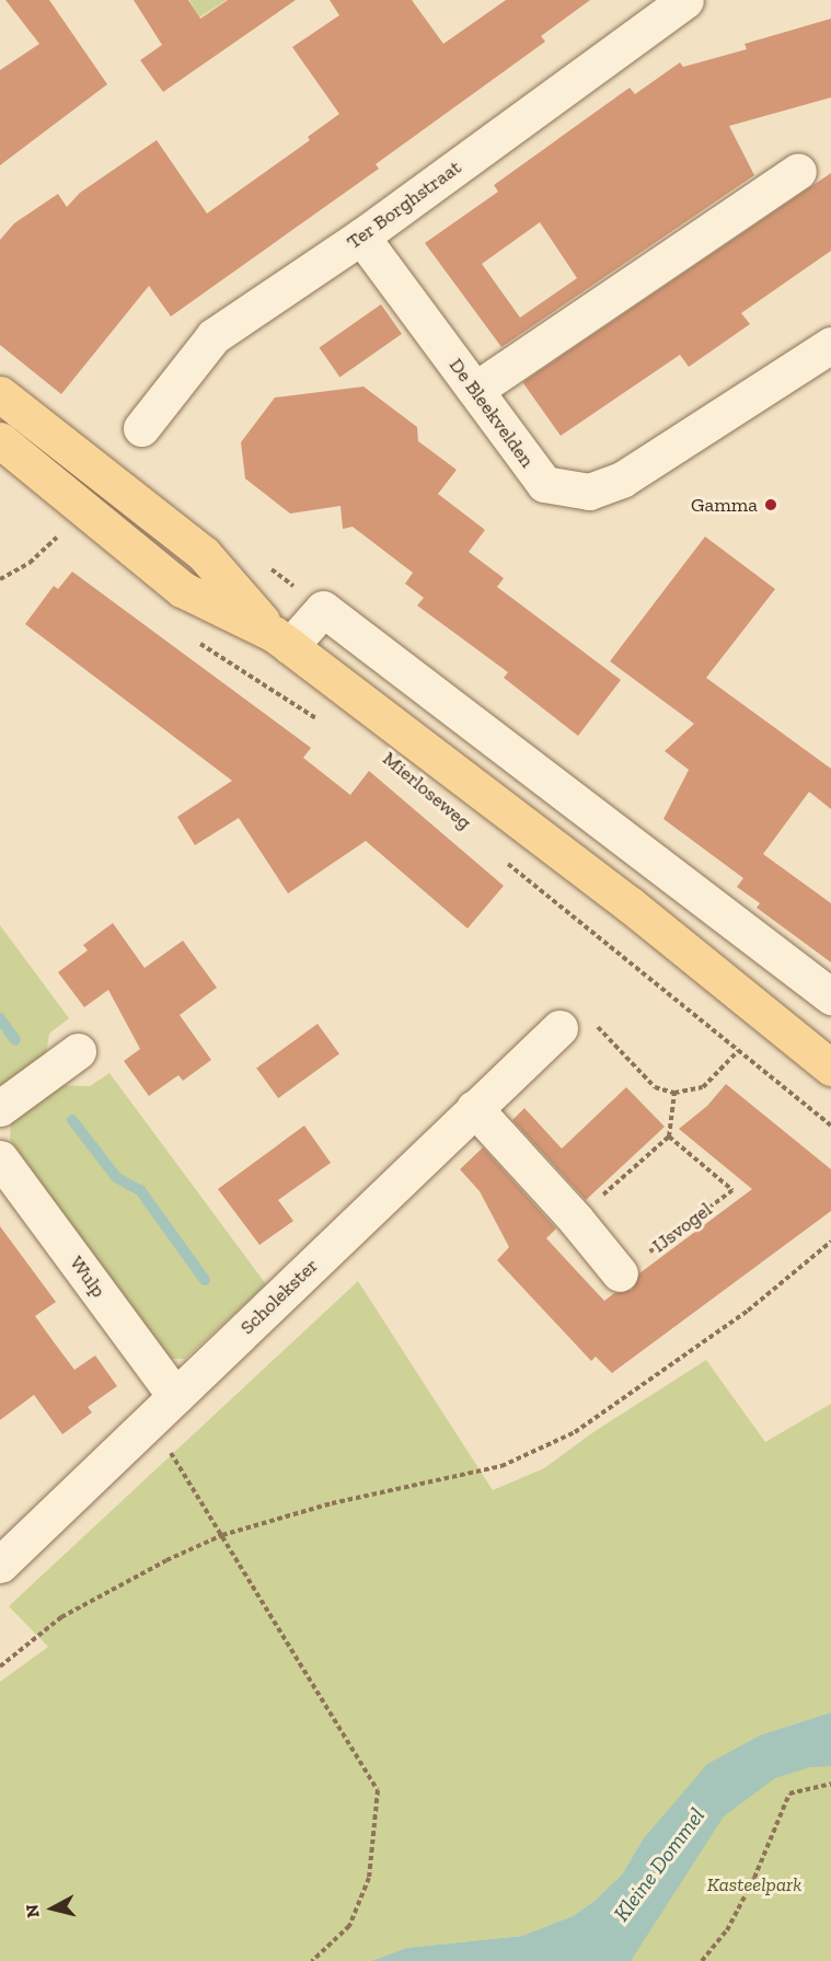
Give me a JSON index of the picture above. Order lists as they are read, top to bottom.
{
  "streets": {
    "main road": ["Mierloseweg"],
    "street": [
      "Ter Borghstraat",
      "De Bleekvelden",
      "Wulp",
      "Scholekster"
    ],
    "path": ["IJsvogel"]
  },
  "crossings": [
    ["Ter Borghstraat", "De Bleekvelden"],
    ["Wulp", "Scholekster"]
  ],
  "water": ["Kleine Dommel"],
  "parks": ["Kasteelpark"],
  "places": ["Gamma"],
  "north": "left"
}
